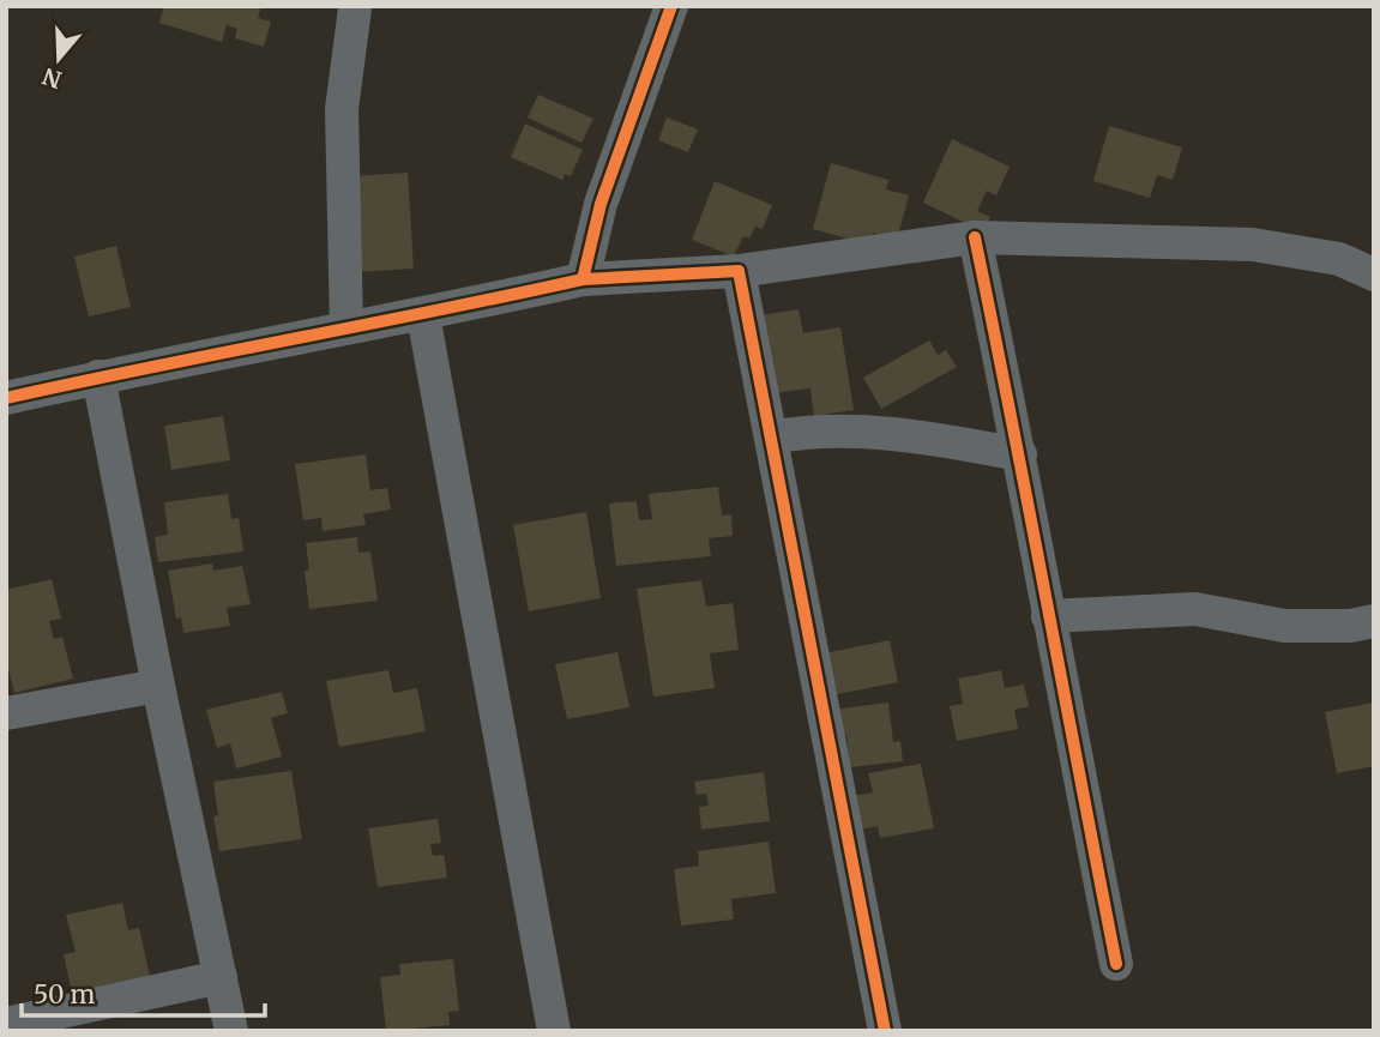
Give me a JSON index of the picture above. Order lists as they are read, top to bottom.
{
  "scale_bar": "50 m",
  "north": "bottom"
}
